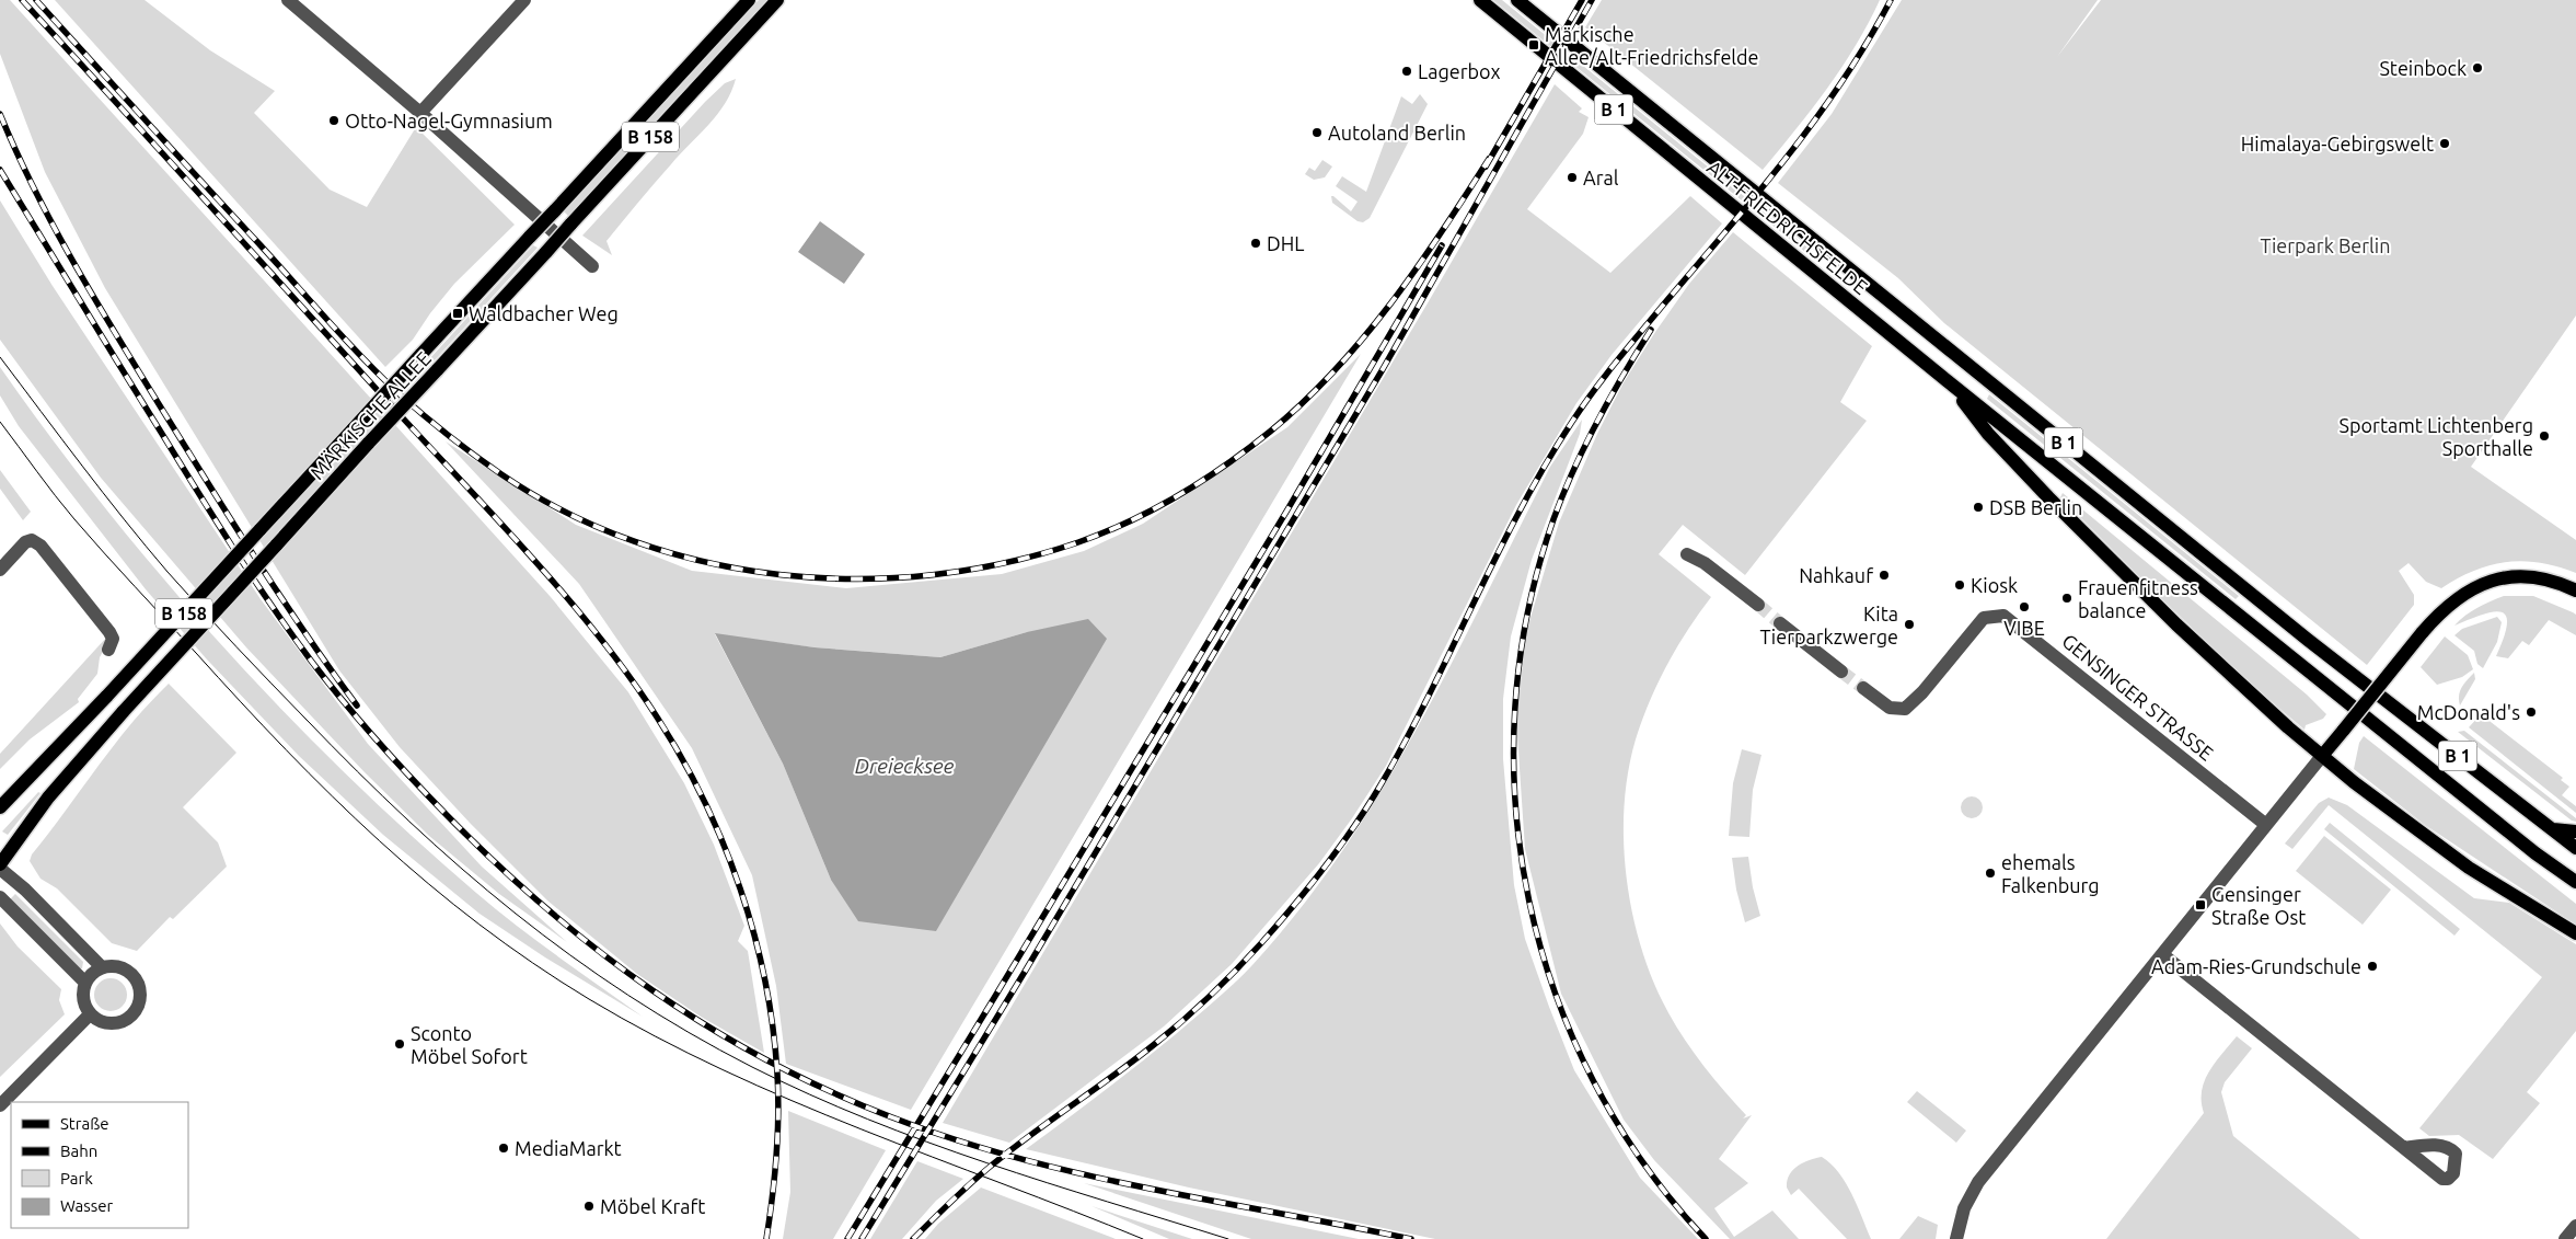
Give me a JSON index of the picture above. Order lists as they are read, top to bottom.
{
  "streets": {
    "main road": [
      "B 1",
      "B 158",
      "ALT-FRIEDRICHSFELDE",
      "MÄRKISCHE ALLEE"
    ],
    "street": ["GENSINGER STRASSE"]
  },
  "crossings": [
    ["B 1", "ALT-FRIEDRICHSFELDE"]
  ],
  "water": ["Dreiecksee"],
  "parks": ["Tierpark Berlin"],
  "places": {
    "transit": ["Märkische Allee/Alt-Friedrichsfelde", "Waldbacher Weg", "Gensinger Straße Ost"],
    "other": [
      "Steinbock",
      "Lagerbox",
      "Otto-Nagel-Gymnasium",
      "Autoland Berlin",
      "Himalaya-Gebirgswelt",
      "Aral",
      "DHL",
      "Sportamt Lichtenberg Sporthalle",
      "DSB Berlin",
      "Nahkauf",
      "Kiosk",
      "Frauenfitness balance",
      "VIBE",
      "Kita Tierparkzwerge",
      "McDonald's",
      "ehemals Falkenburg",
      "Adam-Ries-Grundschule",
      "Sconto Möbel Sofort",
      "MediaMarkt",
      "Möbel Kraft"
    ]
  },
  "legend": [
    "Straße",
    "Bahn",
    "Park",
    "Wasser"
  ]
}
